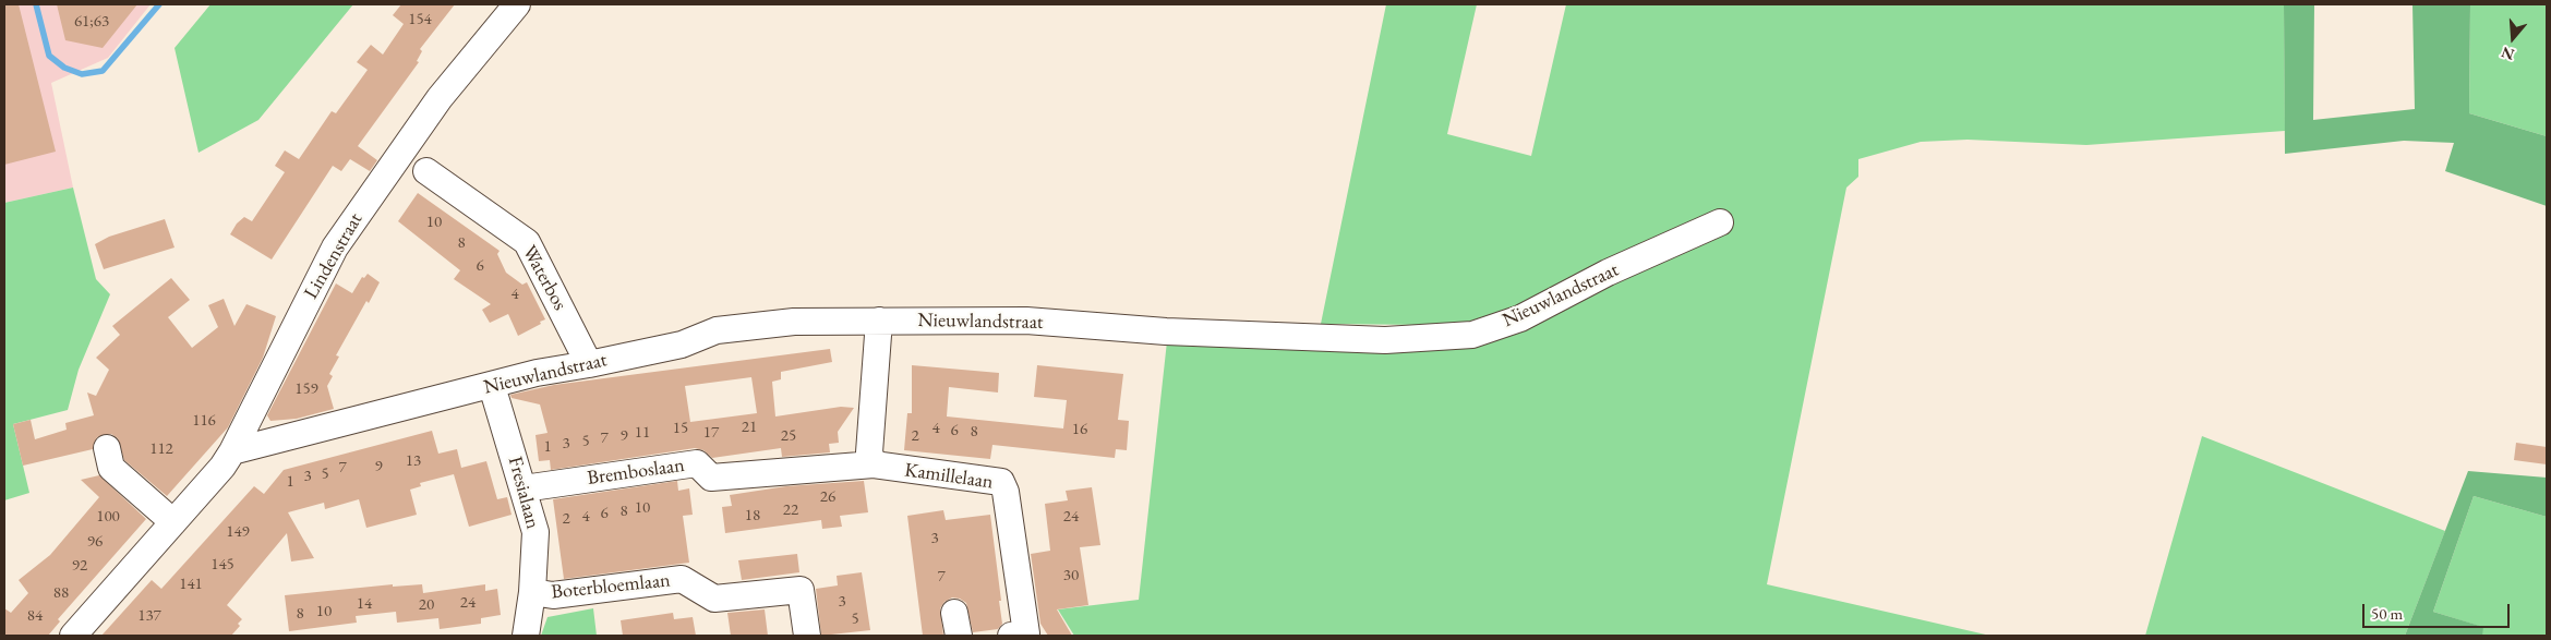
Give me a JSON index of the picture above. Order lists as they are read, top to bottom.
{
  "streets": {
    "street": [
      "Lindenstraat",
      "Waterbos",
      "Nieuwlandstraat",
      "Bremboslaan",
      "Kamillelaan",
      "Fresialaan",
      "Boterbloemlaan"
    ]
  },
  "crossings": [
    ["Lindenstraat", "Nieuwlandstraat"],
    ["Waterbos", "Nieuwlandstraat"],
    ["Nieuwlandstraat", "Fresialaan"],
    ["Bremboslaan", "Kamillelaan"],
    ["Bremboslaan", "Fresialaan"],
    ["Fresialaan", "Boterbloemlaan"]
  ],
  "house_numbers": [
    "154",
    "61;63",
    "10",
    "8",
    "6",
    "4",
    "159",
    "116",
    "21",
    "15",
    "4",
    "16",
    "6",
    "8",
    "11",
    "17",
    "9",
    "25",
    "2",
    "7",
    "5",
    "3",
    "1",
    "112",
    "13",
    "9",
    "7",
    "5",
    "3",
    "1",
    "26",
    "10",
    "22",
    "8",
    "6",
    "18",
    "100",
    "4",
    "24",
    "2",
    "149",
    "3",
    "96",
    "145",
    "92",
    "30",
    "7",
    "141",
    "88",
    "3",
    "24",
    "14",
    "20",
    "10",
    "8",
    "84",
    "137",
    "5"
  ],
  "scale_bar": "50 m",
  "north": "bottom"
}
